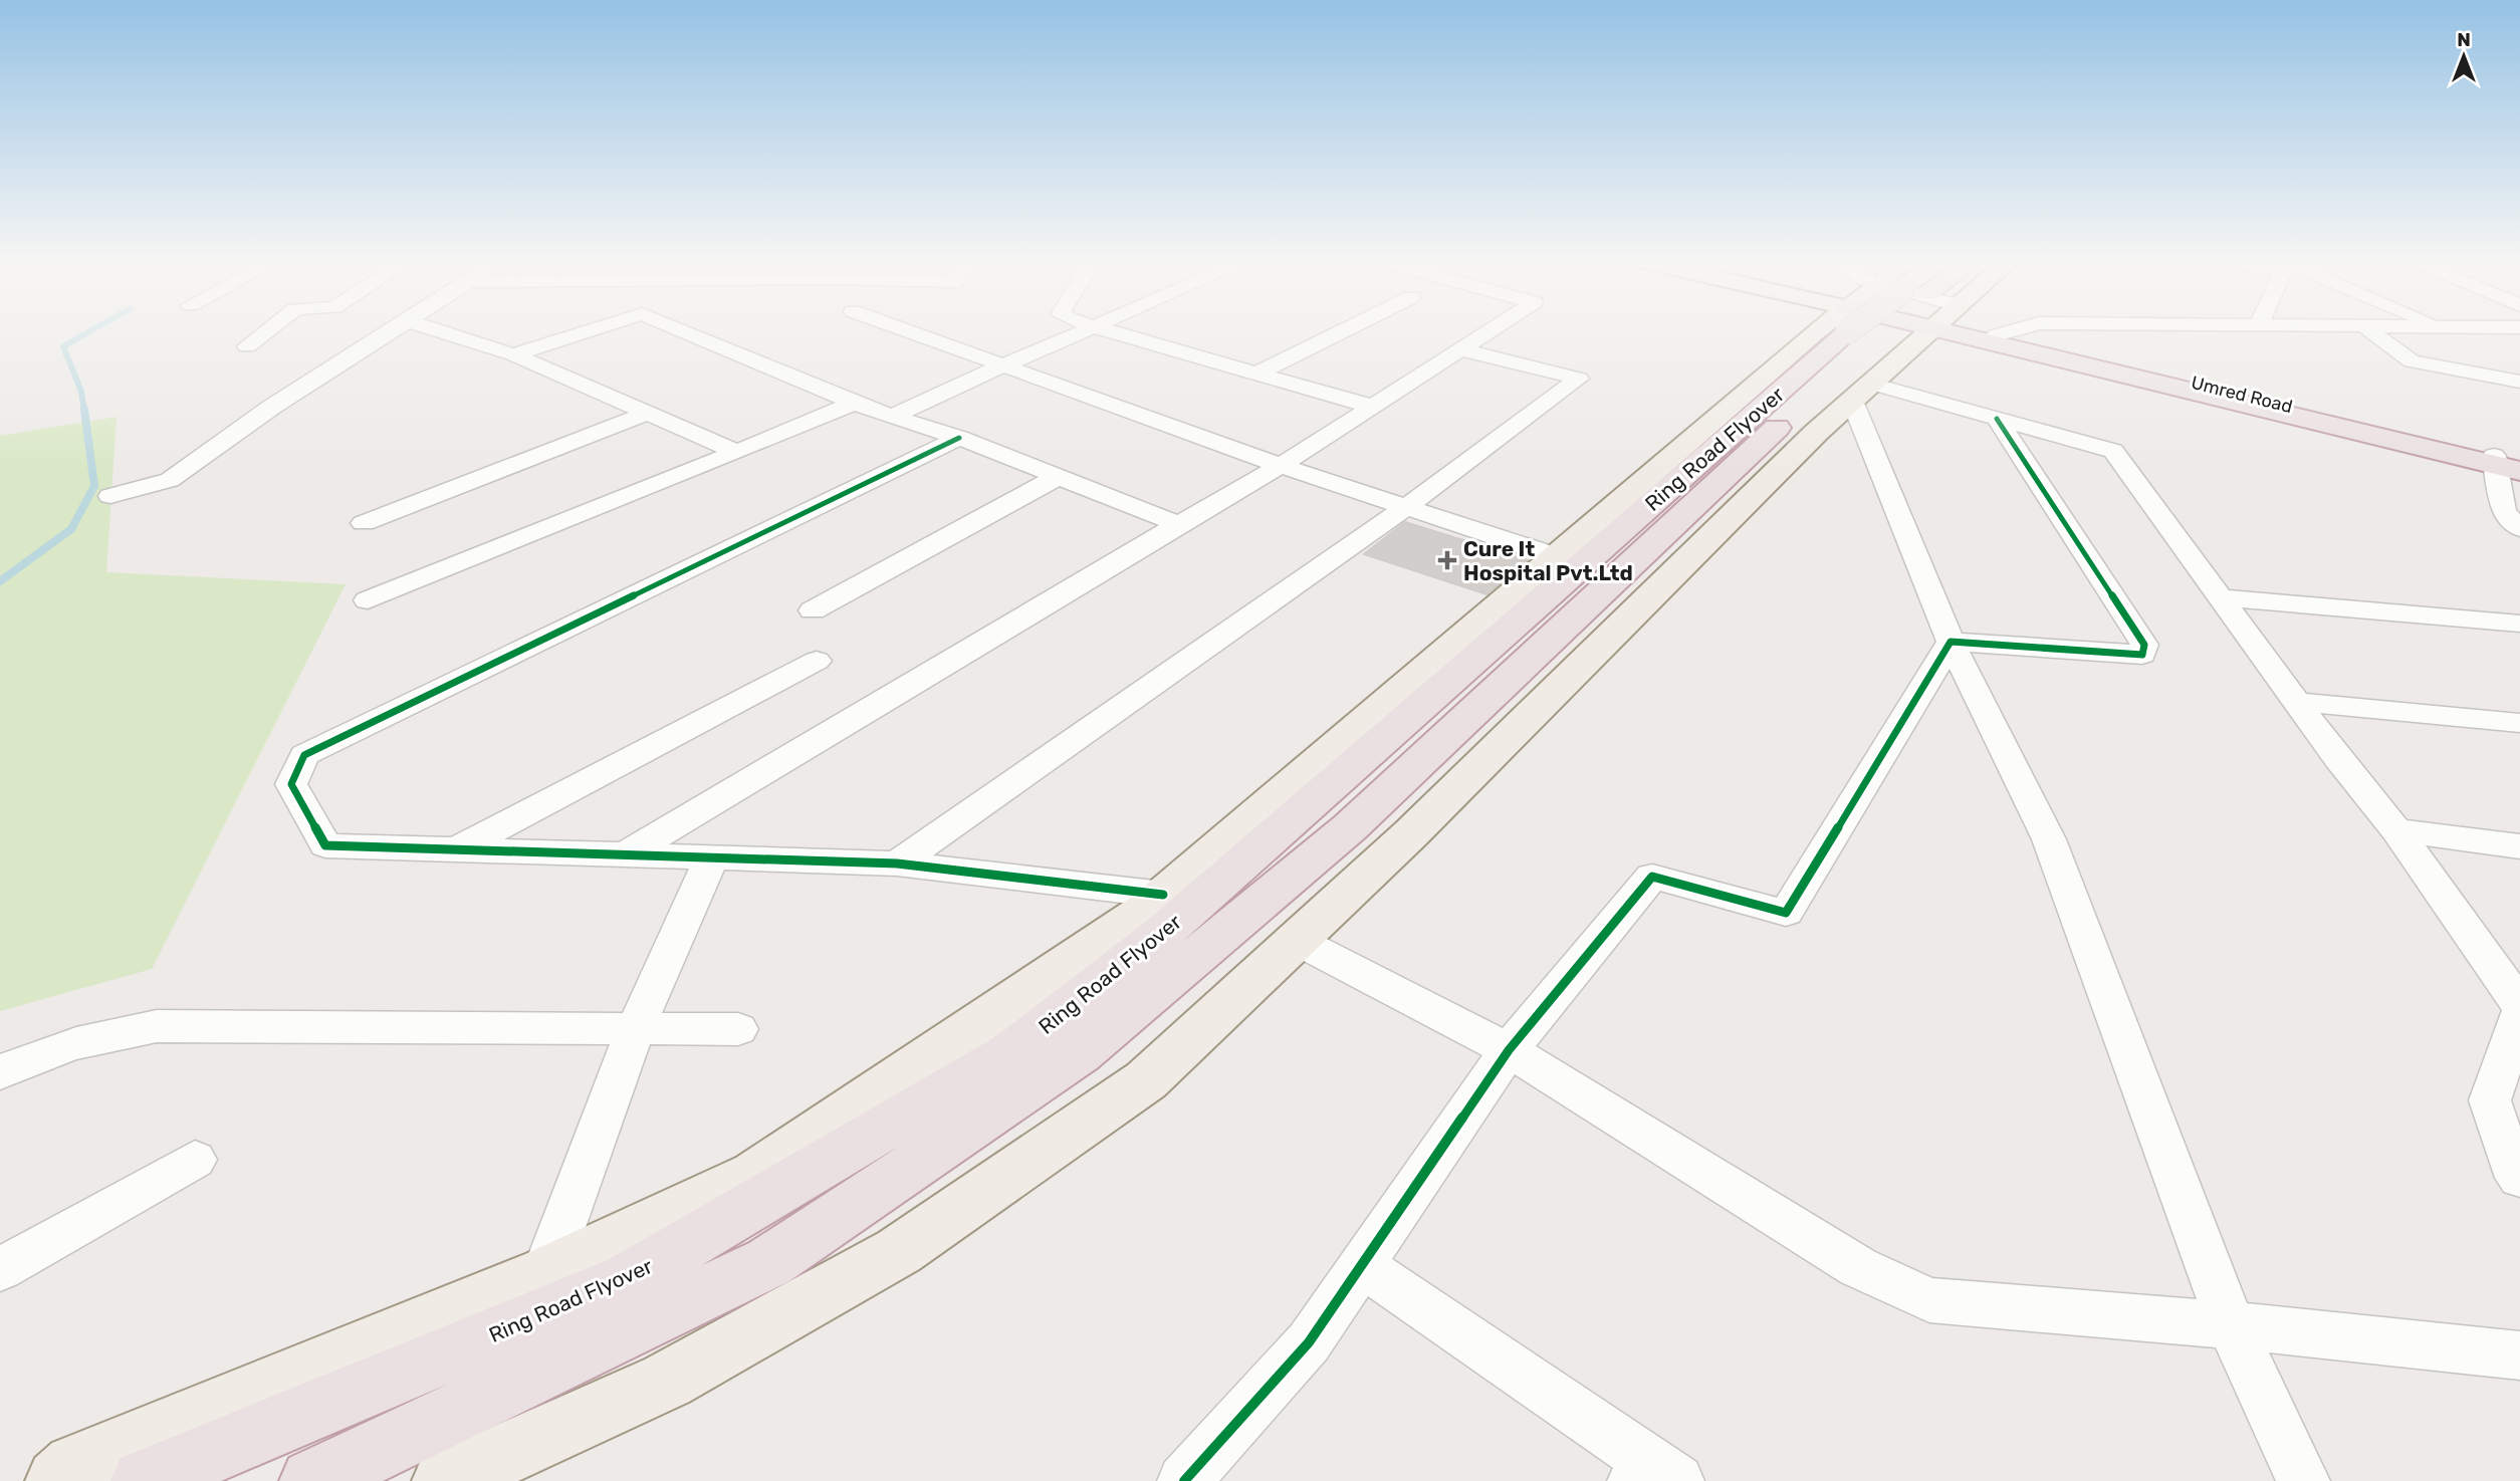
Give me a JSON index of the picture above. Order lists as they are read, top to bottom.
{
  "streets": {
    "highway": ["Umred Road", "Ring Road Flyover"]
  },
  "places": {
    "health": ["Cure It Hospital Pvt.Ltd"]
  },
  "north": "top"
}
